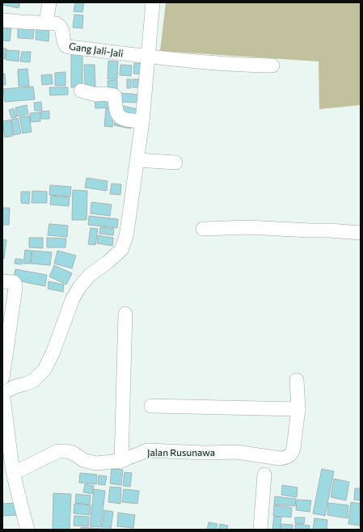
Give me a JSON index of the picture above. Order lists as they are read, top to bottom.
{
  "streets": {
    "street": ["Gang Jali-Jali", "Jalan Rusunawa"]
  }
}
